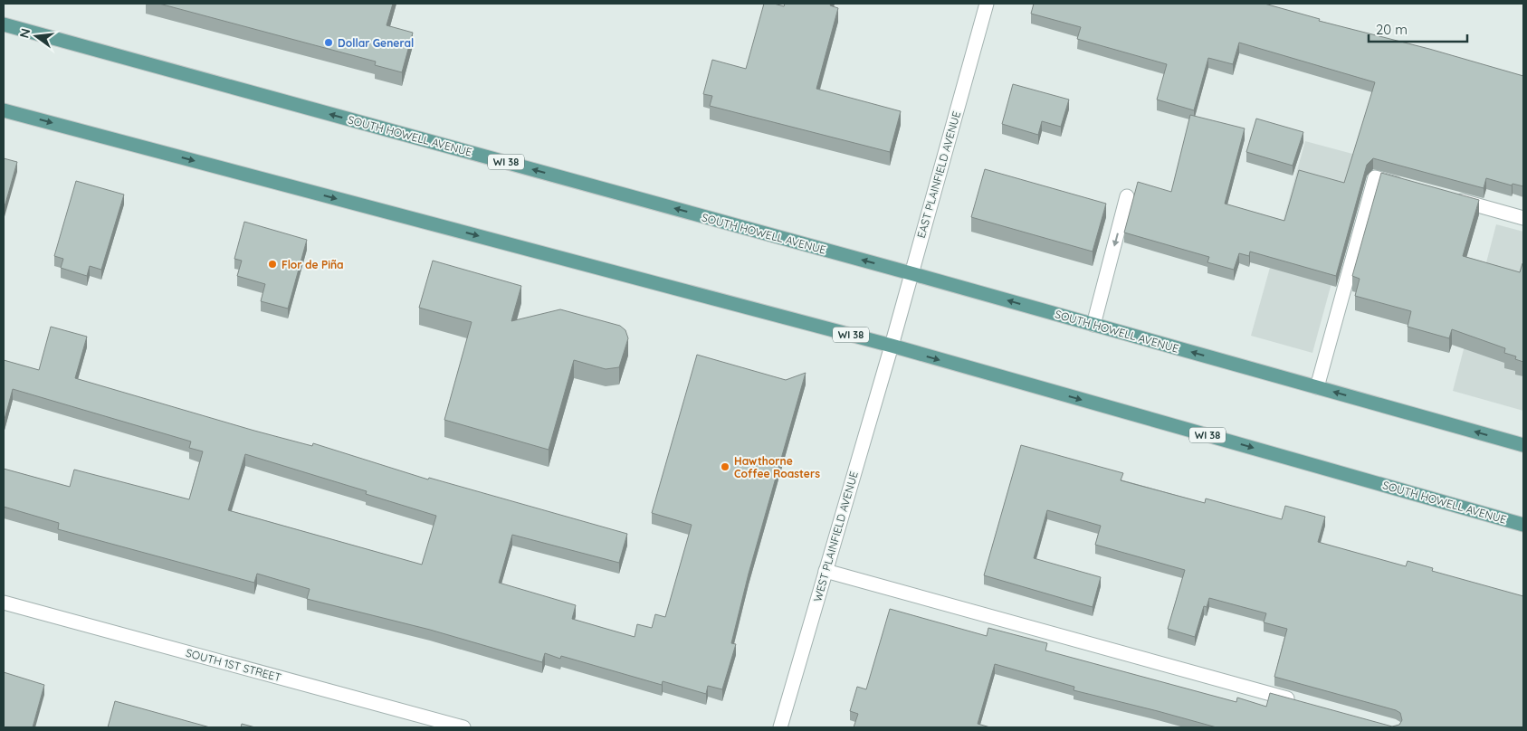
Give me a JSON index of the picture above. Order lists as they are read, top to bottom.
{
  "streets": {
    "main road": ["SOUTH HOWELL AVENUE", "WI 38"],
    "street": ["EAST PLAINFIELD AVENUE", "WEST PLAINFIELD AVENUE", "SOUTH 1ST STREET"]
  },
  "crossings": [
    ["SOUTH HOWELL AVENUE", "EAST PLAINFIELD AVENUE"],
    ["SOUTH HOWELL AVENUE", "WEST PLAINFIELD AVENUE"],
    ["EAST PLAINFIELD AVENUE", "WEST PLAINFIELD AVENUE"]
  ],
  "places": ["Dollar General", "Flor de Piña", "Hawthorne Coffee Roasters"],
  "scale_bar": "20 m",
  "north": "left"
}
